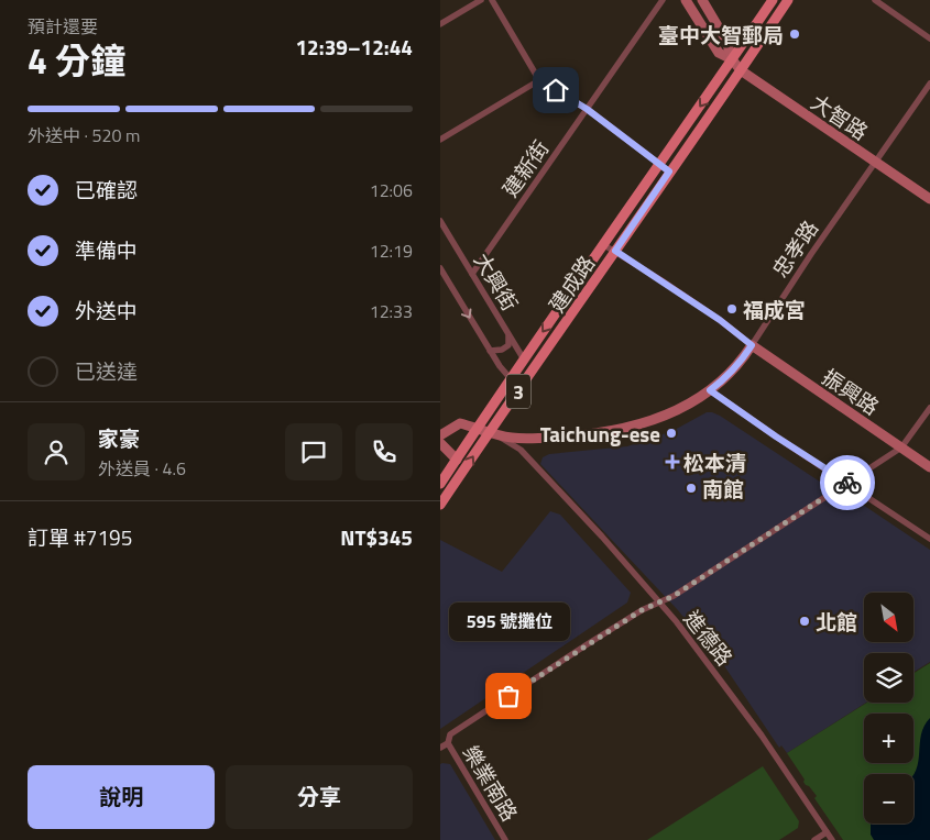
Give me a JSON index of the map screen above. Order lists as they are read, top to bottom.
{
  "streets": {
    "main road": [
      "大智路",
      "忠孝路",
      "建成路",
      "3",
      "振興路"
    ],
    "street": [
      "建新街",
      "大興街",
      "進德路",
      "樂業南路"
    ]
  },
  "crossings": [
    ["大智路", "忠孝路"],
    ["大智路", "建成路"],
    ["建新街", "大興街"],
    ["忠孝路", "建成路"],
    ["忠孝路", "振興路"],
    ["忠孝路", "進德路"],
    ["大興街", "建成路"],
    ["建成路", "進德路"]
  ],
  "places": {
    "other": [
      "臺中大智郵局",
      "福成宮",
      "Taichung-ese",
      "南館",
      "北館",
      "595 號攤位"
    ],
    "health": ["松本清"]
  },
  "north": "bottom right",
  "page": {
    "heading": ["4 分鐘", "預計還要", "12:39–12:44"],
    "panel": [
      "家豪",
      "外送員 · 4.6",
      "訂單 #7195",
      "NT$345"
    ],
    "bar": "外送中 · 520 m",
    "list": [
      ["已確認", "12:06"],
      ["準備中", "12:19"],
      ["外送中", "12:33"],
      "已送達"
    ],
    "map_buttons": ["+", "−"],
    "bubble": "595 號攤位",
    "buttons": ["說明", "分享"]
  }
}
